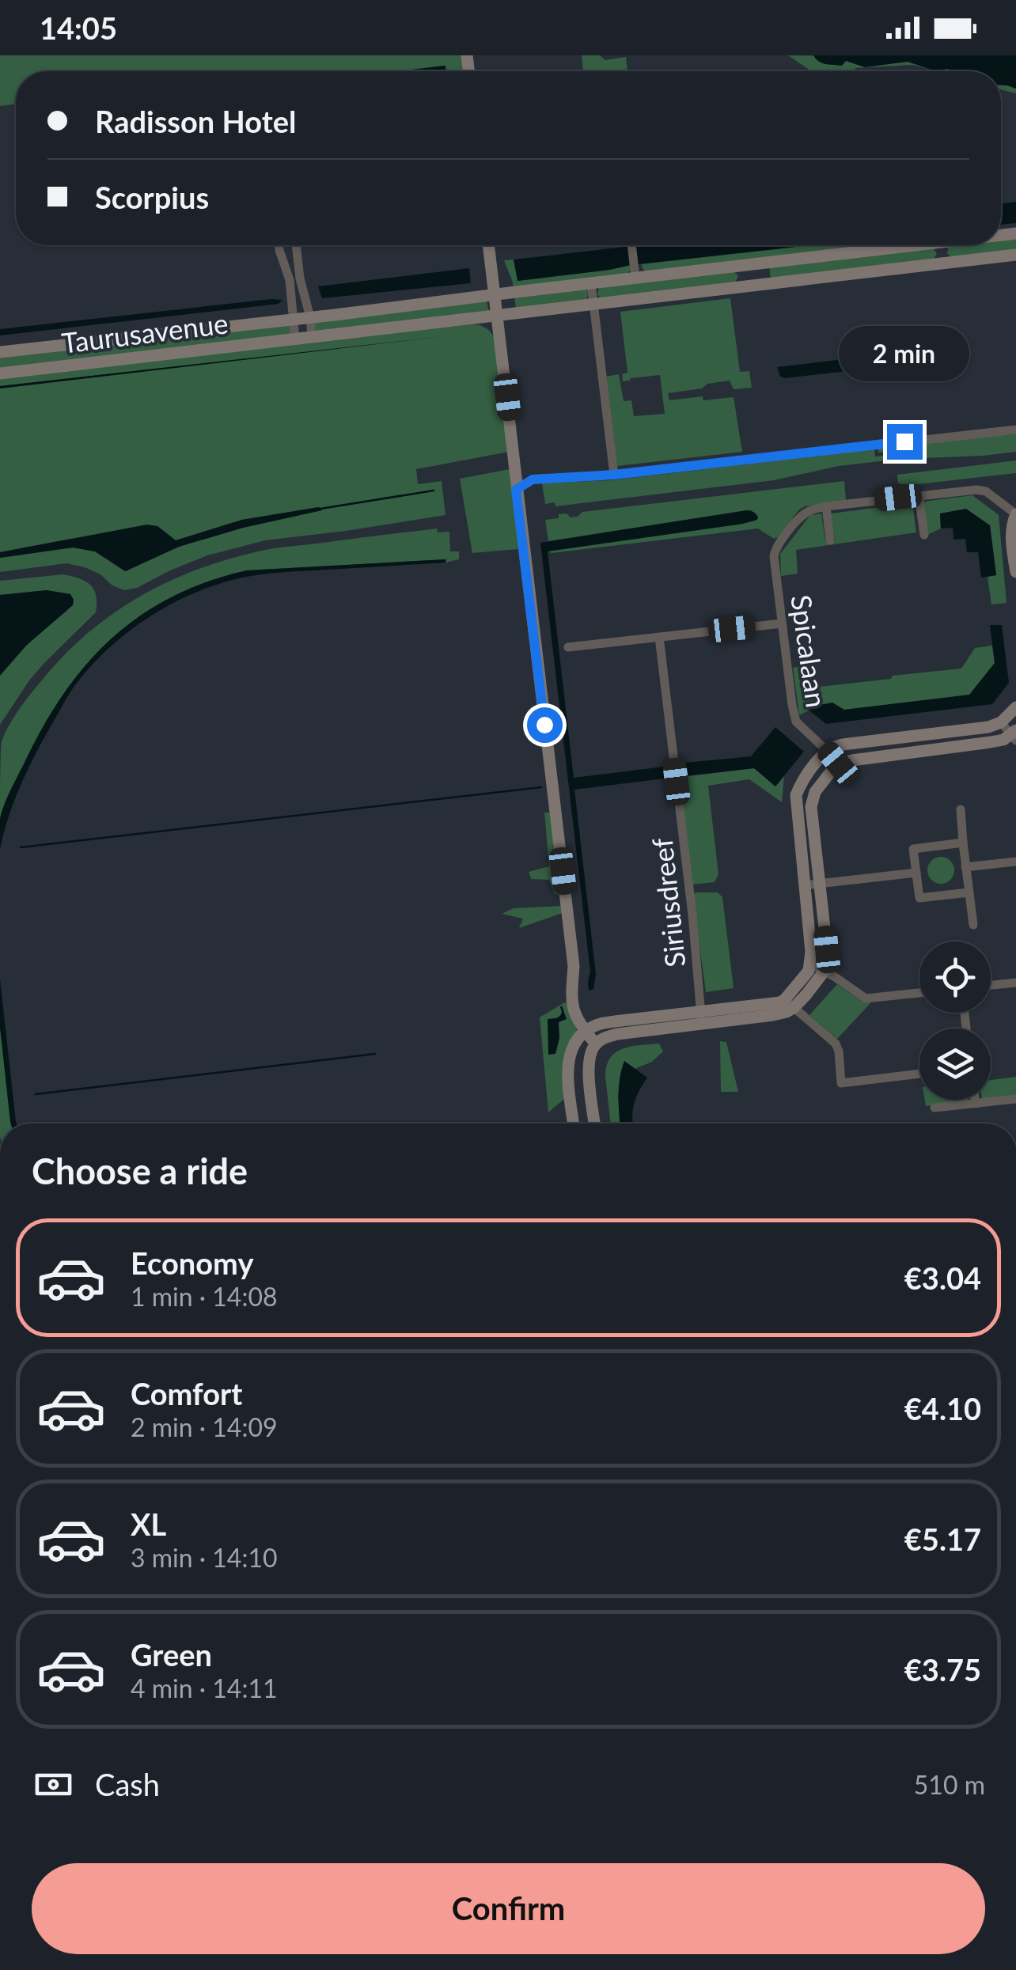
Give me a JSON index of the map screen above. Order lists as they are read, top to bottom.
{
  "streets": {
    "street": ["Taurusavenue", "Spicalaan", "Siriusdreef"]
  },
  "page": {
    "status": "14:05",
    "banner": ["Radisson Hotel", "Scorpius"],
    "bubble": "2 min",
    "heading": "Choose a ride",
    "list": [
      {
        "name": "Economy",
        "note": "1 min · 14:08",
        "value": "€3.04"
      },
      {
        "name": "Comfort",
        "note": "2 min · 14:09",
        "value": "€4.10"
      },
      {
        "name": "XL",
        "note": "3 min · 14:10",
        "value": "€5.17"
      },
      {
        "name": "Green",
        "note": "4 min · 14:11",
        "value": "€3.75"
      }
    ],
    "pay": ["Cash", "510 m"],
    "buttons": "Confirm"
  }
}
